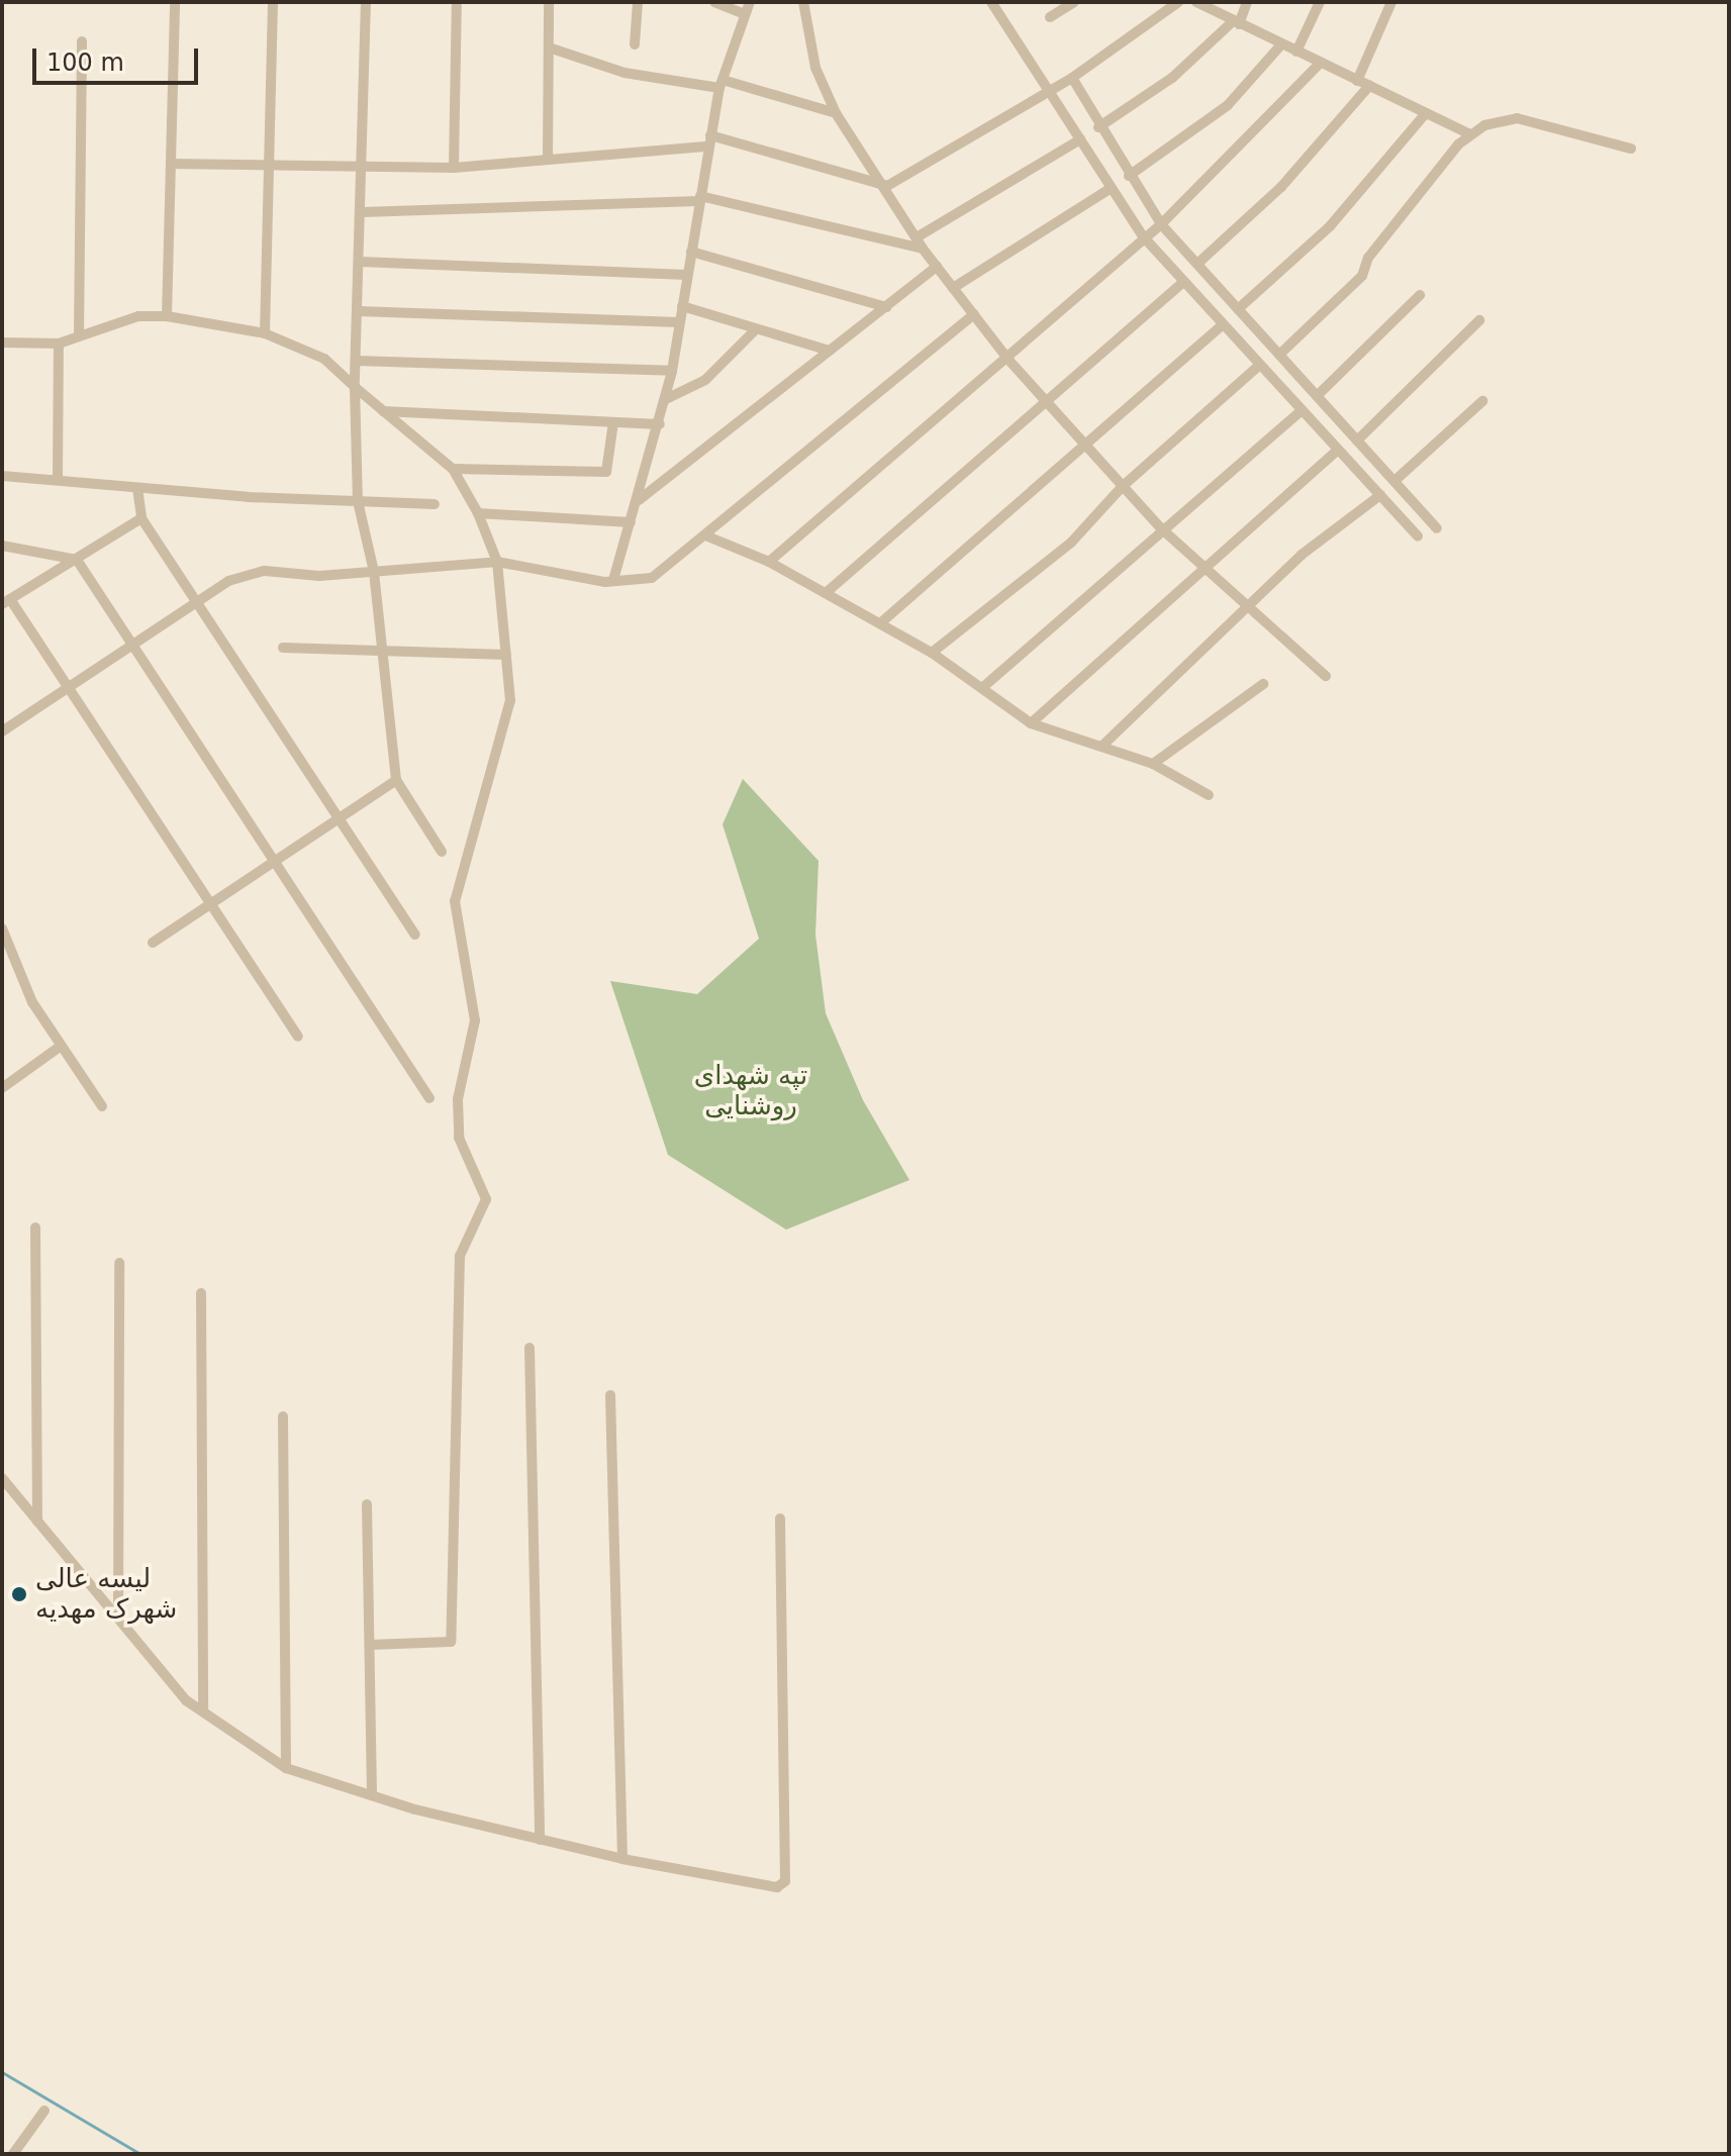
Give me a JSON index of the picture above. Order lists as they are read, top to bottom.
{
  "parks": ["تپه شهدای روشنایی"],
  "places": ["لیسه عالی شهرک مهدیه"],
  "scale_bar": "100 m"
}
